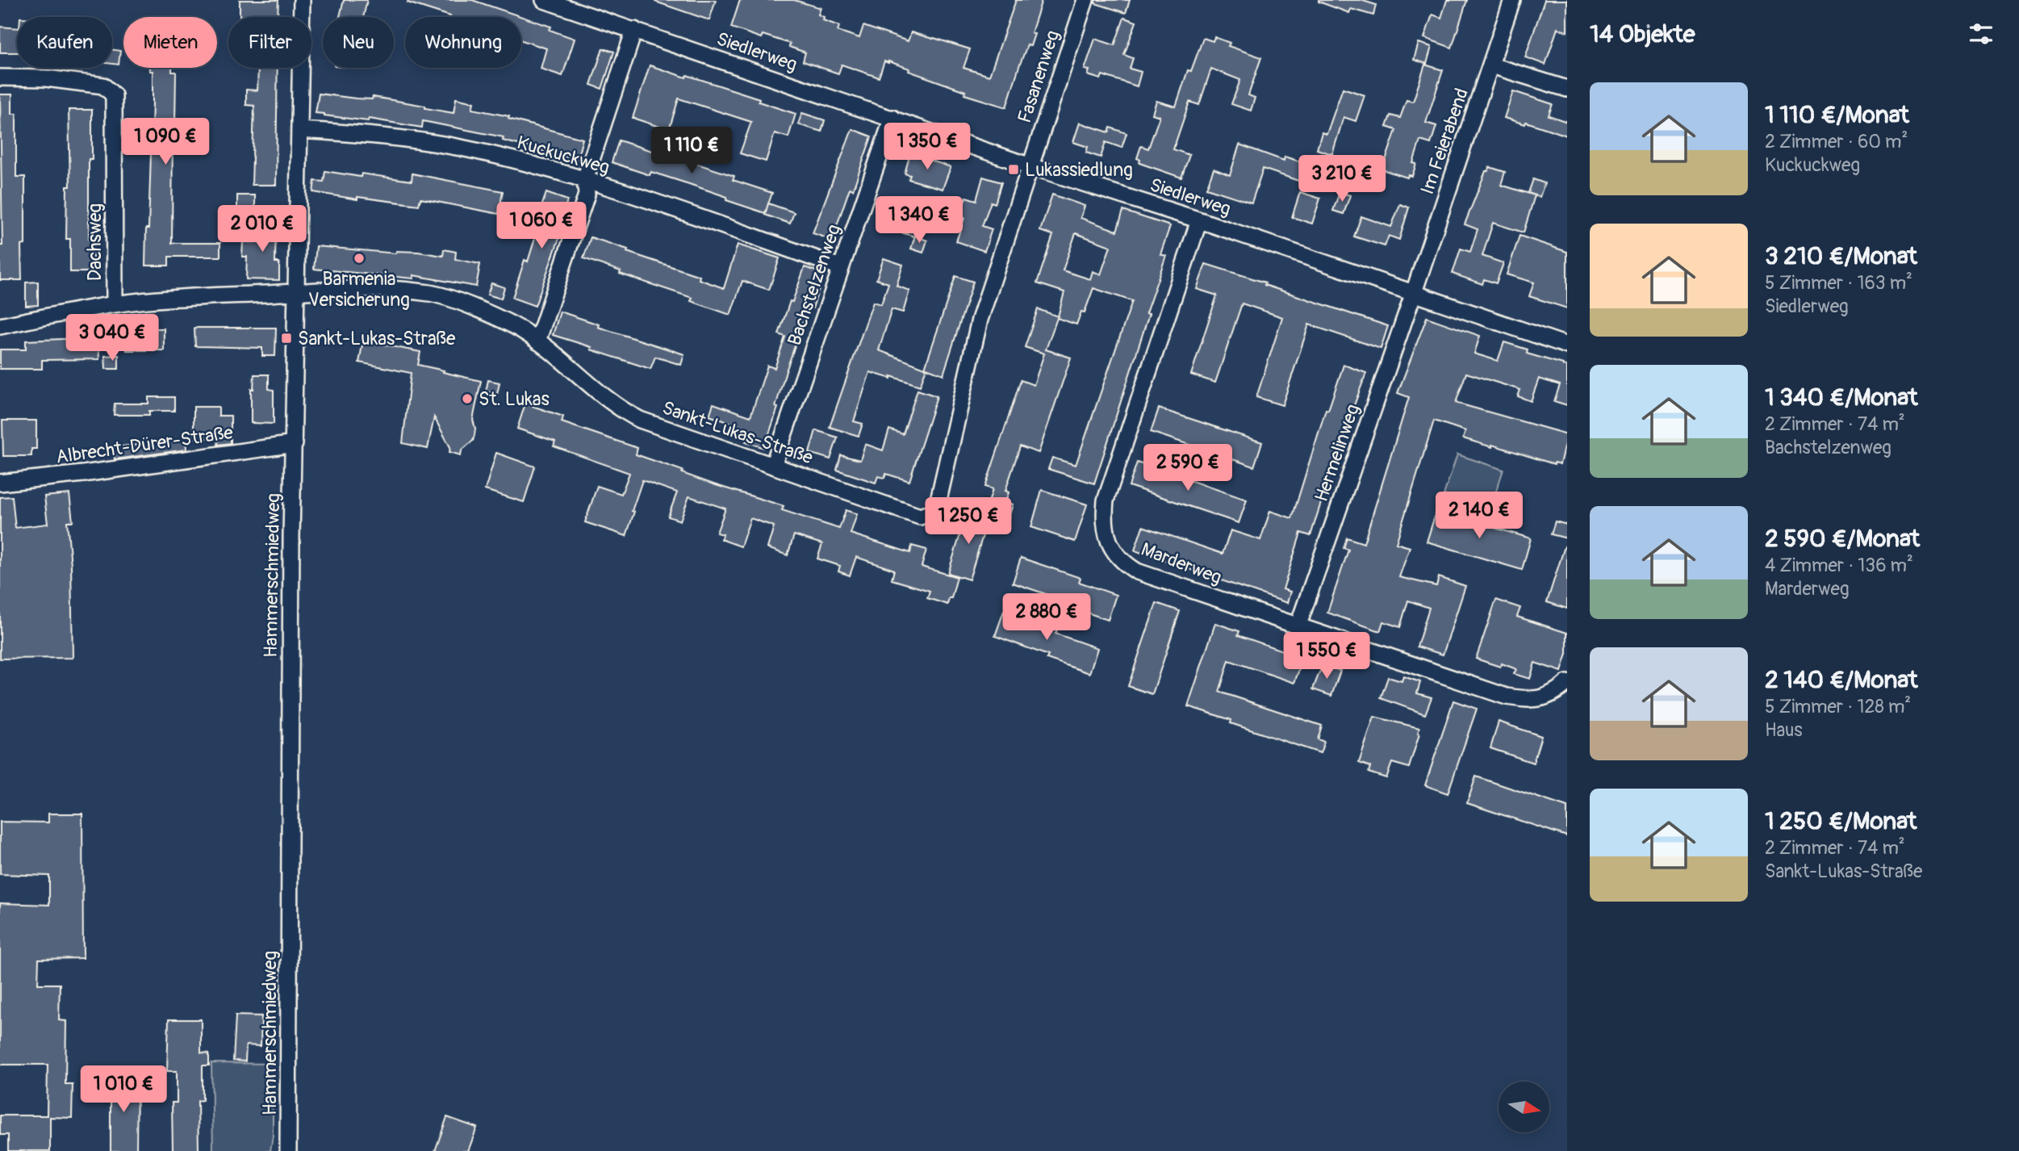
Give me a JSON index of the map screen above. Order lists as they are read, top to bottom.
{
  "streets": {
    "street": [
      "Siedlerweg",
      "Fasanenweg",
      "Im Feierabend",
      "Kuckuckweg",
      "Dachsweg",
      "Bachstelzenweg",
      "Sankt-Lukas-Straße",
      "Albrecht-Dürer-Straße",
      "Hermelinweg",
      "Marderweg",
      "Hammerschmiedweg"
    ]
  },
  "crossings": [
    ["Siedlerweg", "Fasanenweg"],
    ["Siedlerweg", "Im Feierabend"],
    ["Siedlerweg", "Bachstelzenweg"],
    ["Siedlerweg", "Sankt-Lukas-Straße"],
    ["Siedlerweg", "Hermelinweg"],
    ["Siedlerweg", "Marderweg"],
    ["Fasanenweg", "Sankt-Lukas-Straße"],
    ["Im Feierabend", "Hermelinweg"],
    ["Kuckuckweg", "Bachstelzenweg"],
    ["Kuckuckweg", "Hammerschmiedweg"],
    ["Dachsweg", "Sankt-Lukas-Straße"],
    ["Bachstelzenweg", "Sankt-Lukas-Straße"],
    ["Sankt-Lukas-Straße", "Hammerschmiedweg"],
    ["Albrecht-Dürer-Straße", "Hammerschmiedweg"],
    ["Hermelinweg", "Marderweg"]
  ],
  "places": {
    "transit": ["Lukassiedlung", "Sankt-Lukas-Straße"],
    "other": ["Barmenia Versicherung", "St. Lukas"]
  },
  "north": "right",
  "page": {
    "heading": "14 Objekte",
    "chip": [
      "Kaufen",
      "Mieten",
      "Filter",
      "Neu",
      "Wohnung"
    ],
    "list": [
      {
        "name": "1 110 €/Monat",
        "note": "2 Zimmer · 60 m² · Kuckuckweg"
      },
      {
        "name": "3 210 €/Monat",
        "note": "5 Zimmer · 163 m² · Siedlerweg"
      },
      {
        "name": "1 340 €/Monat",
        "note": "2 Zimmer · 74 m² · Bachstelzenweg"
      },
      {
        "name": "2 590 €/Monat",
        "note": "4 Zimmer · 136 m² · Marderweg"
      },
      {
        "name": "2 140 €/Monat",
        "note": "5 Zimmer · 128 m² · Haus"
      },
      {
        "name": "1 250 €/Monat",
        "note": "2 Zimmer · 74 m² · Sankt-Lukas-Straße"
      }
    ],
    "price": [
      "1 090 €",
      "1 350 €",
      "1 110 €",
      "3 210 €",
      "1 340 €",
      "1 060 €",
      "2 010 €",
      "3 040 €",
      "2 590 €",
      "2 140 €",
      "1 250 €",
      "2 880 €",
      "1 550 €",
      "1 010 €"
    ]
  }
}
